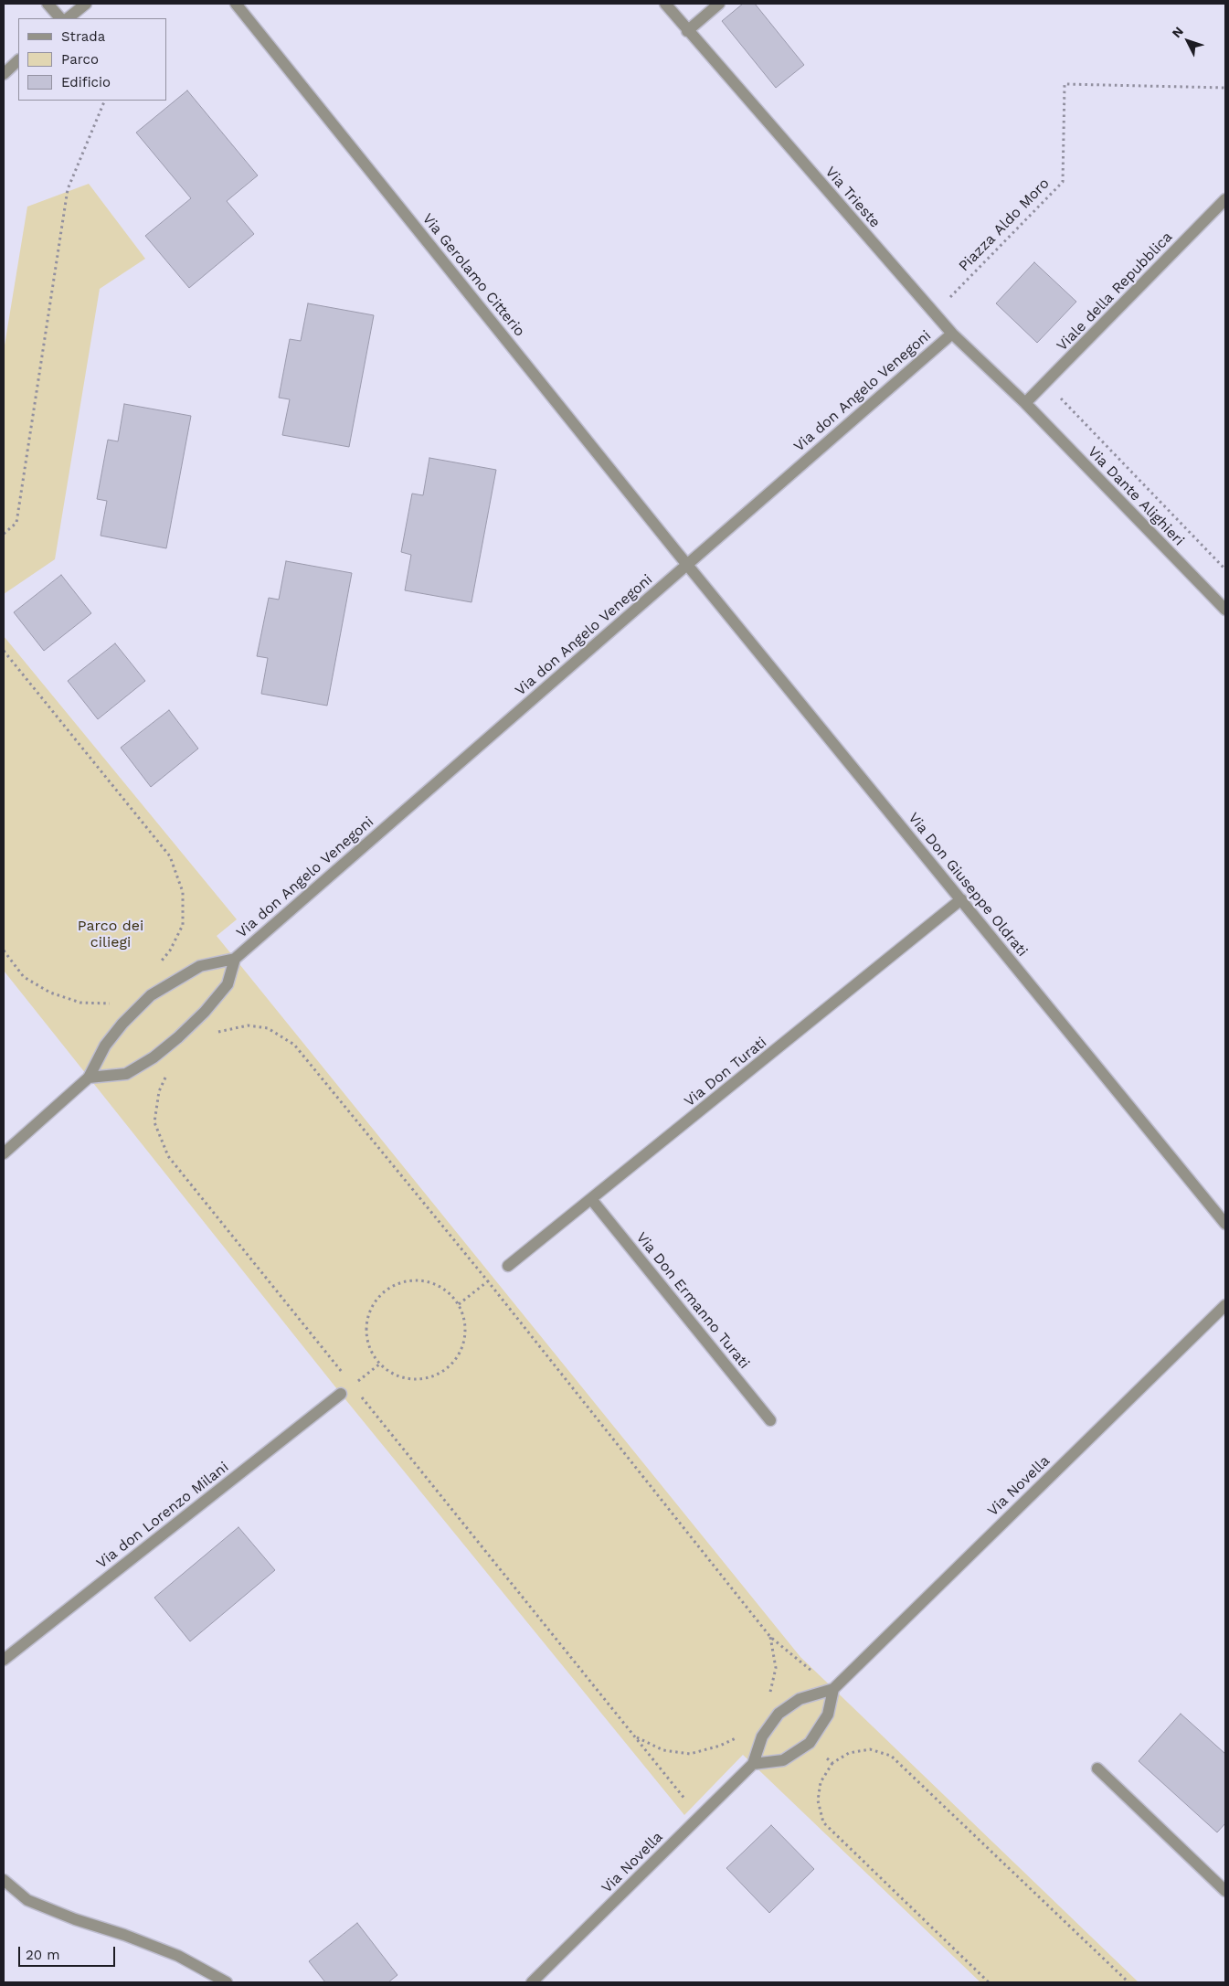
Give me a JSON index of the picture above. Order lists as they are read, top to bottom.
{
  "streets": {
    "street": [
      "Via Trieste",
      "Via Gerolamo Citterio",
      "Viale della Repubblica",
      "Via don Angelo Venegoni",
      "Via Dante Alighieri",
      "Via Don Giuseppe Oldrati",
      "Via Don Turati",
      "Via Don Ermanno Turati",
      "Via Novella",
      "Via don Lorenzo Milani"
    ],
    "path": ["Piazza Aldo Moro"]
  },
  "crossings": [
    ["Via Trieste", "Piazza Aldo Moro"],
    ["Via Trieste", "Viale della Repubblica"],
    ["Via Trieste", "Via don Angelo Venegoni"],
    ["Via Trieste", "Via Dante Alighieri"],
    ["Via Gerolamo Citterio", "Via don Angelo Venegoni"],
    ["Via Gerolamo Citterio", "Via Don Giuseppe Oldrati"],
    ["Viale della Repubblica", "Via Dante Alighieri"],
    ["Via don Angelo Venegoni", "Via Don Giuseppe Oldrati"],
    ["Via Don Giuseppe Oldrati", "Via Don Turati"],
    ["Via Don Turati", "Via Don Ermanno Turati"]
  ],
  "parks": ["Parco dei ciliegi"],
  "legend": ["Strada", "Parco", "Edificio"],
  "scale_bar": "20 m",
  "north": "top left"
}
